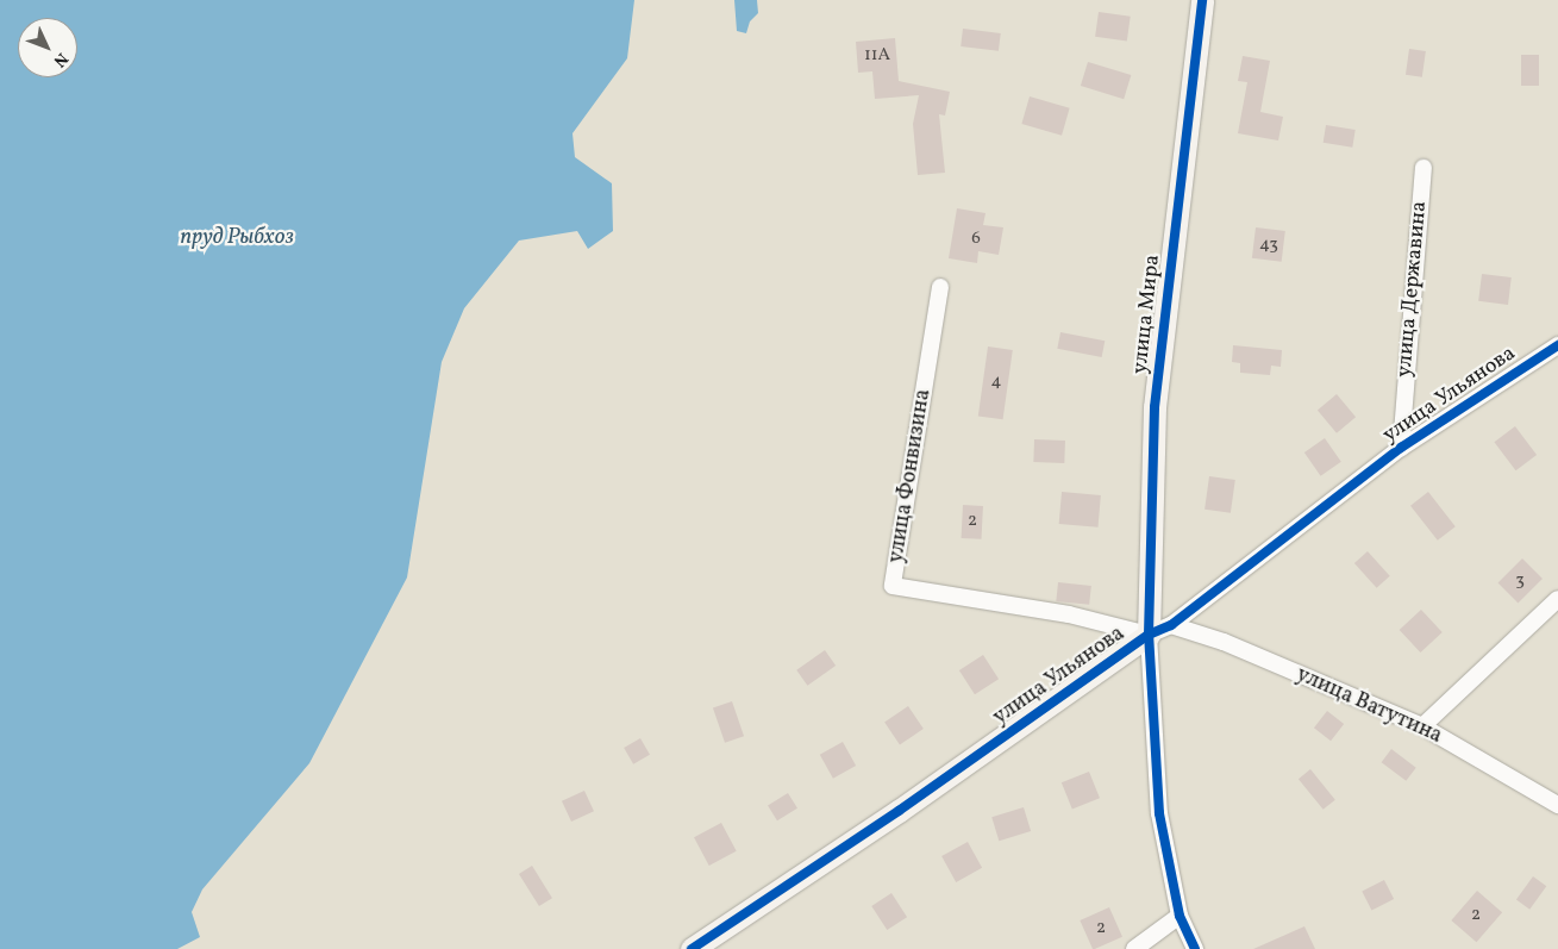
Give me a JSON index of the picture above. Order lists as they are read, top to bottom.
{
  "streets": {
    "street": [
      "улица Державина",
      "улица Мира",
      "улица Ульянова",
      "улица Фонвизина",
      "улица Ватутина"
    ]
  },
  "crossings": [
    ["улица Державина", "улица Ульянова"],
    ["улица Мира", "улица Ульянова"],
    ["улица Мира", "улица Фонвизина"],
    ["улица Ульянова", "улица Фонвизина"],
    ["улица Ульянова", "улица Ватутина"]
  ],
  "water": ["пруд Рыбхоз"],
  "house_numbers": [
    "11А",
    "6",
    "43",
    "4",
    "2",
    "3",
    "2",
    "2"
  ],
  "north": "bottom right"
}
